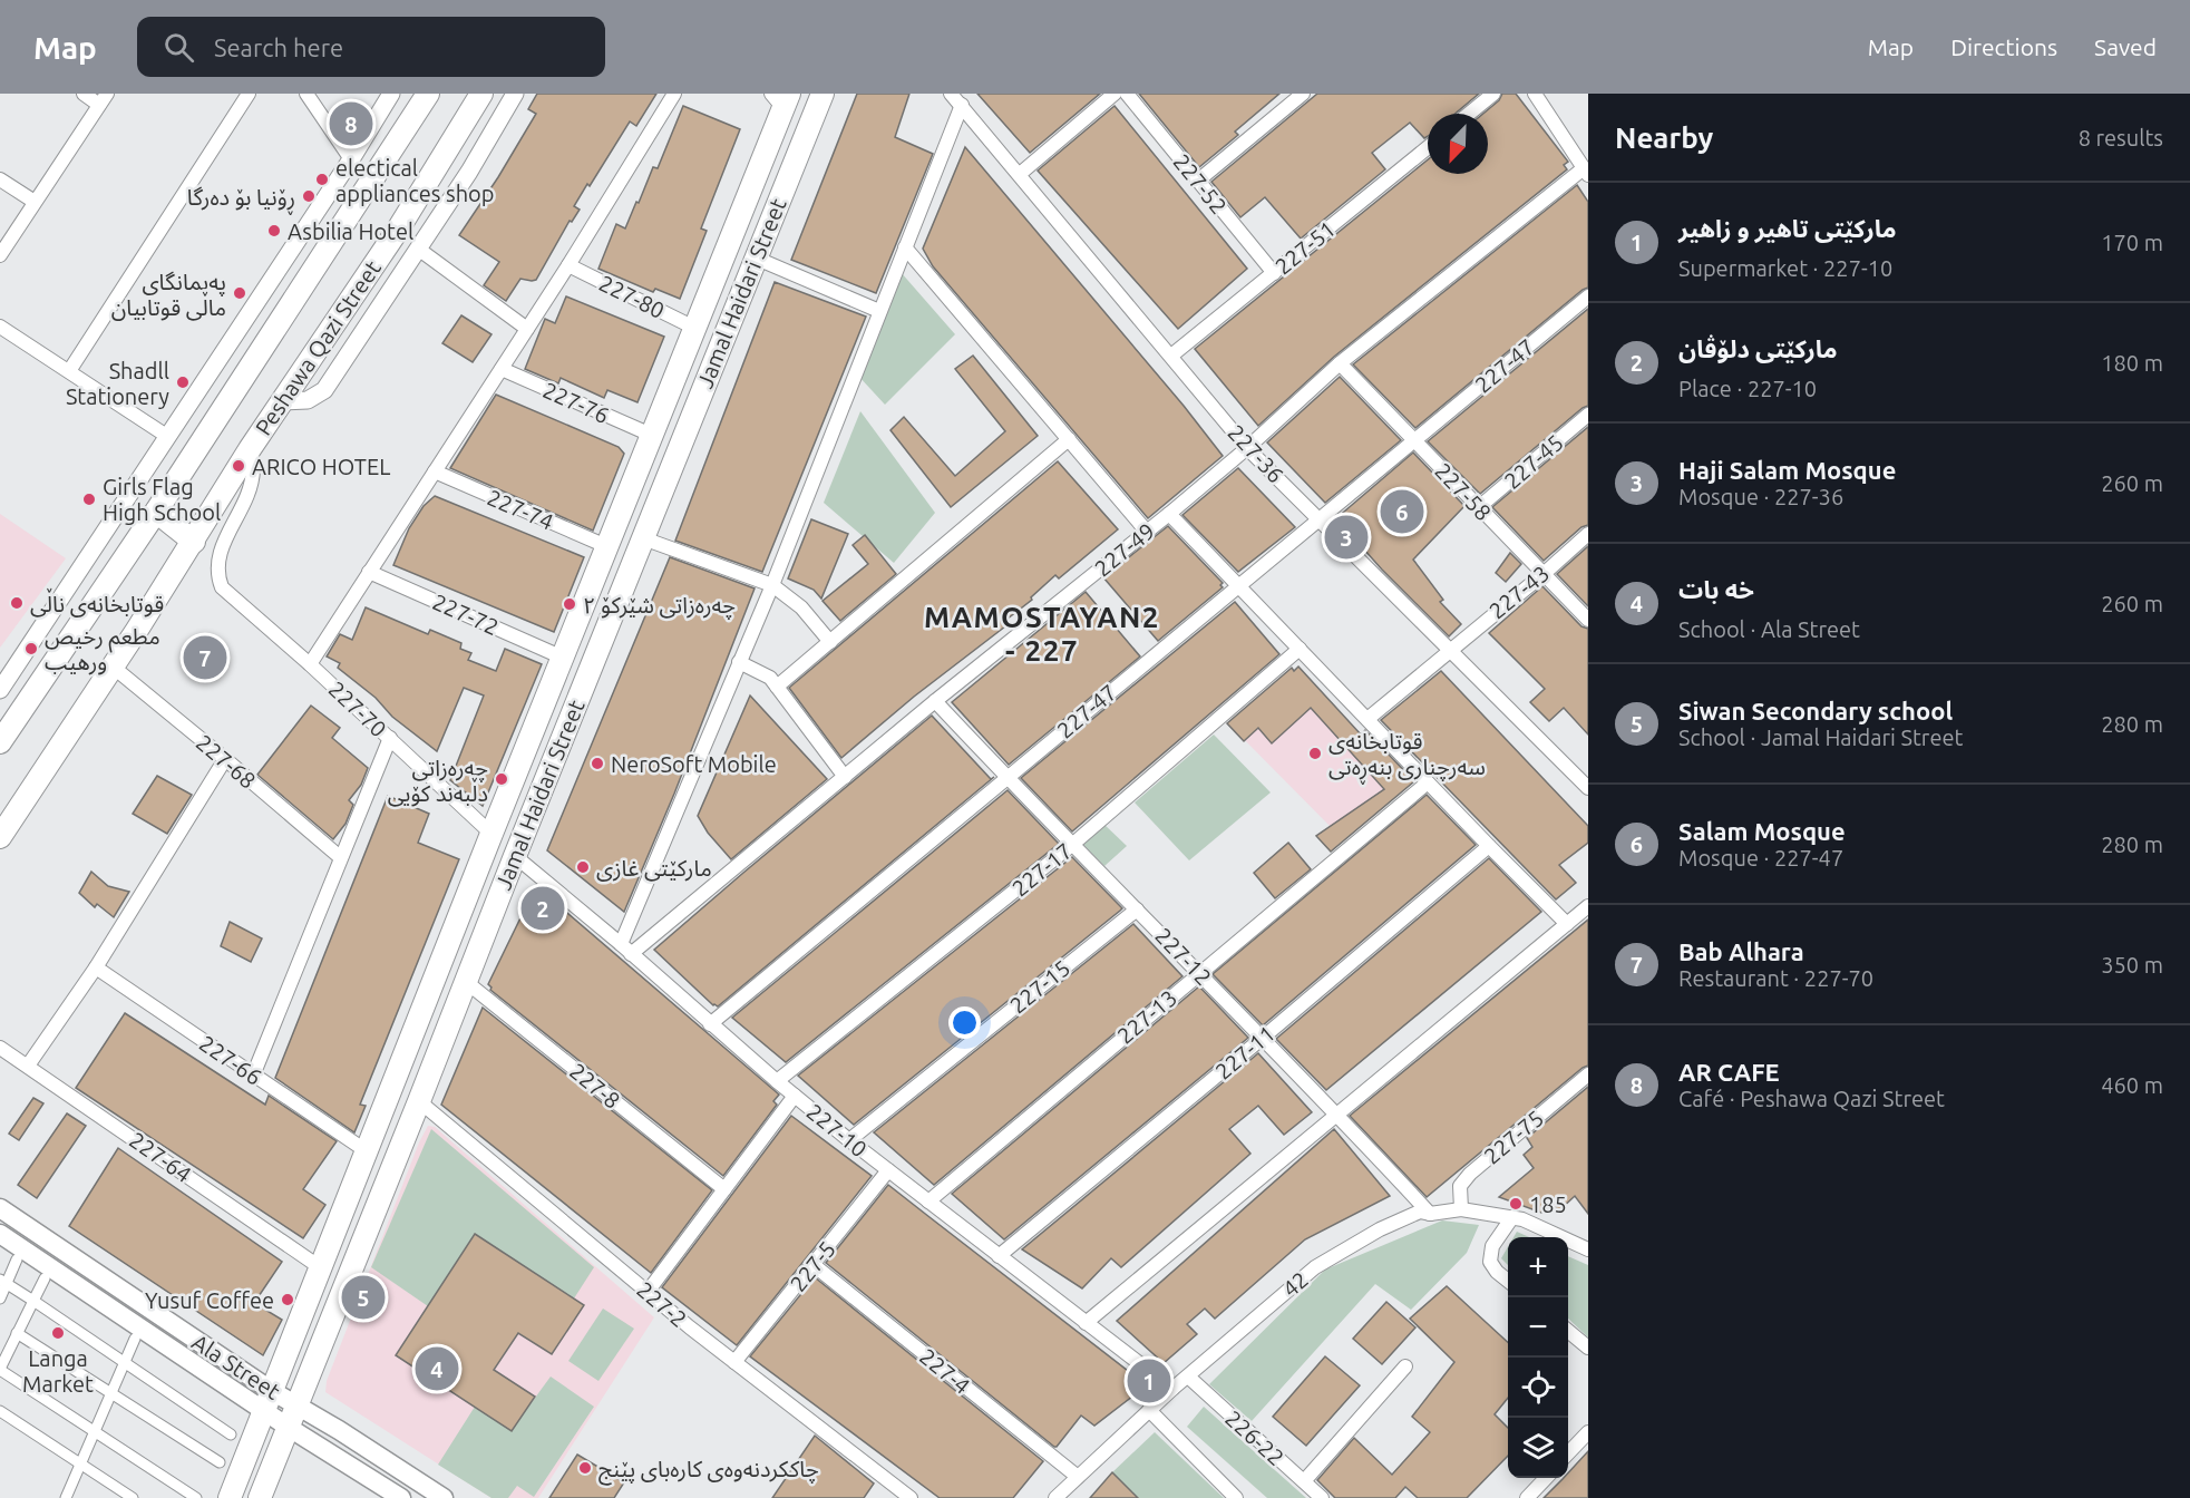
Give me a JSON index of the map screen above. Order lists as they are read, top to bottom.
{
  "streets": {
    "main road": ["Jamal Haidari Street", "Peshawa Qazi Street", "Ala Street"],
    "street": [
      "227-52",
      "227-51",
      "227-80",
      "227-47",
      "227-76",
      "227-36",
      "227-45",
      "227-58",
      "227-74",
      "227-49",
      "227-43",
      "227-72",
      "227-70",
      "227-68",
      "227-17",
      "227-12",
      "227-15",
      "227-13",
      "227-11",
      "227-66",
      "227-8",
      "227-10",
      "227-75",
      "227-64",
      "227-5",
      "42",
      "227-2",
      "227-4",
      "226-22"
    ]
  },
  "crossings": [
    ["227-52", "227-51"],
    ["227-51", "227-36"],
    ["Jamal Haidari Street", "227-80"],
    ["Jamal Haidari Street", "227-76"],
    ["Jamal Haidari Street", "227-74"],
    ["Jamal Haidari Street", "227-72"],
    ["Jamal Haidari Street", "227-70"],
    ["Jamal Haidari Street", "227-66"],
    ["Jamal Haidari Street", "227-8"],
    ["Jamal Haidari Street", "227-10"],
    ["Jamal Haidari Street", "227-64"],
    ["Jamal Haidari Street", "227-2"],
    ["Jamal Haidari Street", "Ala Street"],
    ["Peshawa Qazi Street", "227-70"],
    ["Peshawa Qazi Street", "227-68"],
    ["227-47", "227-36"],
    ["227-47", "227-58"],
    ["227-47", "227-12"],
    ["227-47", "227-10"],
    ["227-36", "227-49"],
    ["227-36", "227-43"],
    ["227-45", "227-58"],
    ["227-58", "227-49"],
    ["227-58", "227-43"],
    ["227-49", "227-12"],
    ["227-49", "227-10"],
    ["227-17", "227-12"],
    ["227-17", "227-10"],
    ["227-12", "227-15"],
    ["227-12", "227-13"],
    ["227-12", "227-11"],
    ["227-12", "42"],
    ["227-15", "227-10"],
    ["227-13", "227-10"],
    ["227-11", "227-10"],
    ["227-10", "227-5"],
    ["227-10", "42"],
    ["227-75", "42"],
    ["227-5", "227-2"],
    ["227-5", "227-4"],
    ["42", "227-4"],
    ["42", "226-22"]
  ],
  "districts": ["MAMOSTAYAN2 - 227"],
  "places": [
    "electical appliances shop",
    "ڕۆنیا بۆ دەرگا",
    "Asbilia Hotel",
    "پەیمانگای ماڵی قوتابیان",
    "Shadll Stationery",
    "ARICO HOTEL",
    "Girls Flag High School",
    "قوتابخانەی ناڵی",
    "چەرەزاتی شێرکۆ ٢",
    "مطعم رخيص ورهيب",
    "قوتابخانەی سەرچناری بنەڕەتی",
    "NeroSoft Mobile",
    "چەرەزاتی دڵبەند کۆیی",
    "ماركێتی غازی",
    "185",
    "Yusuf Coffee",
    "Langa Market",
    "چاككردنەوەی كارەبای پێنج"
  ],
  "north": "bottom left",
  "page": {
    "header": "Map",
    "search": "Search here",
    "nav": ["Map", "Directions", "Saved"],
    "heading": ["Nearby", "8 results"],
    "pins": [
      "8",
      "6",
      "3",
      "7",
      "2",
      "5",
      "4",
      "1"
    ],
    "list": [
      {
        "mark": "1",
        "name": "ماركێتی تاهیر و زاهیر",
        "note": "Supermarket · 227-10",
        "value": "170 m"
      },
      {
        "mark": "2",
        "name": "ماركێتی دلۆڤان",
        "note": "Place · 227-10",
        "value": "180 m"
      },
      {
        "mark": "3",
        "name": "Haji Salam Mosque",
        "note": "Mosque · 227-36",
        "value": "260 m"
      },
      {
        "mark": "4",
        "name": "خه بات",
        "note": "School · Ala Street",
        "value": "260 m"
      },
      {
        "mark": "5",
        "name": "Siwan Secondary school",
        "note": "School · Jamal Haidari Street",
        "value": "280 m"
      },
      {
        "mark": "6",
        "name": "Salam Mosque",
        "note": "Mosque · 227-47",
        "value": "280 m"
      },
      {
        "mark": "7",
        "name": "Bab Alhara",
        "note": "Restaurant · 227-70",
        "value": "350 m"
      },
      {
        "mark": "8",
        "name": "AR CAFE",
        "note": "Café · Peshawa Qazi Street",
        "value": "460 m"
      }
    ],
    "map_buttons": ["+", "−"]
  }
}
